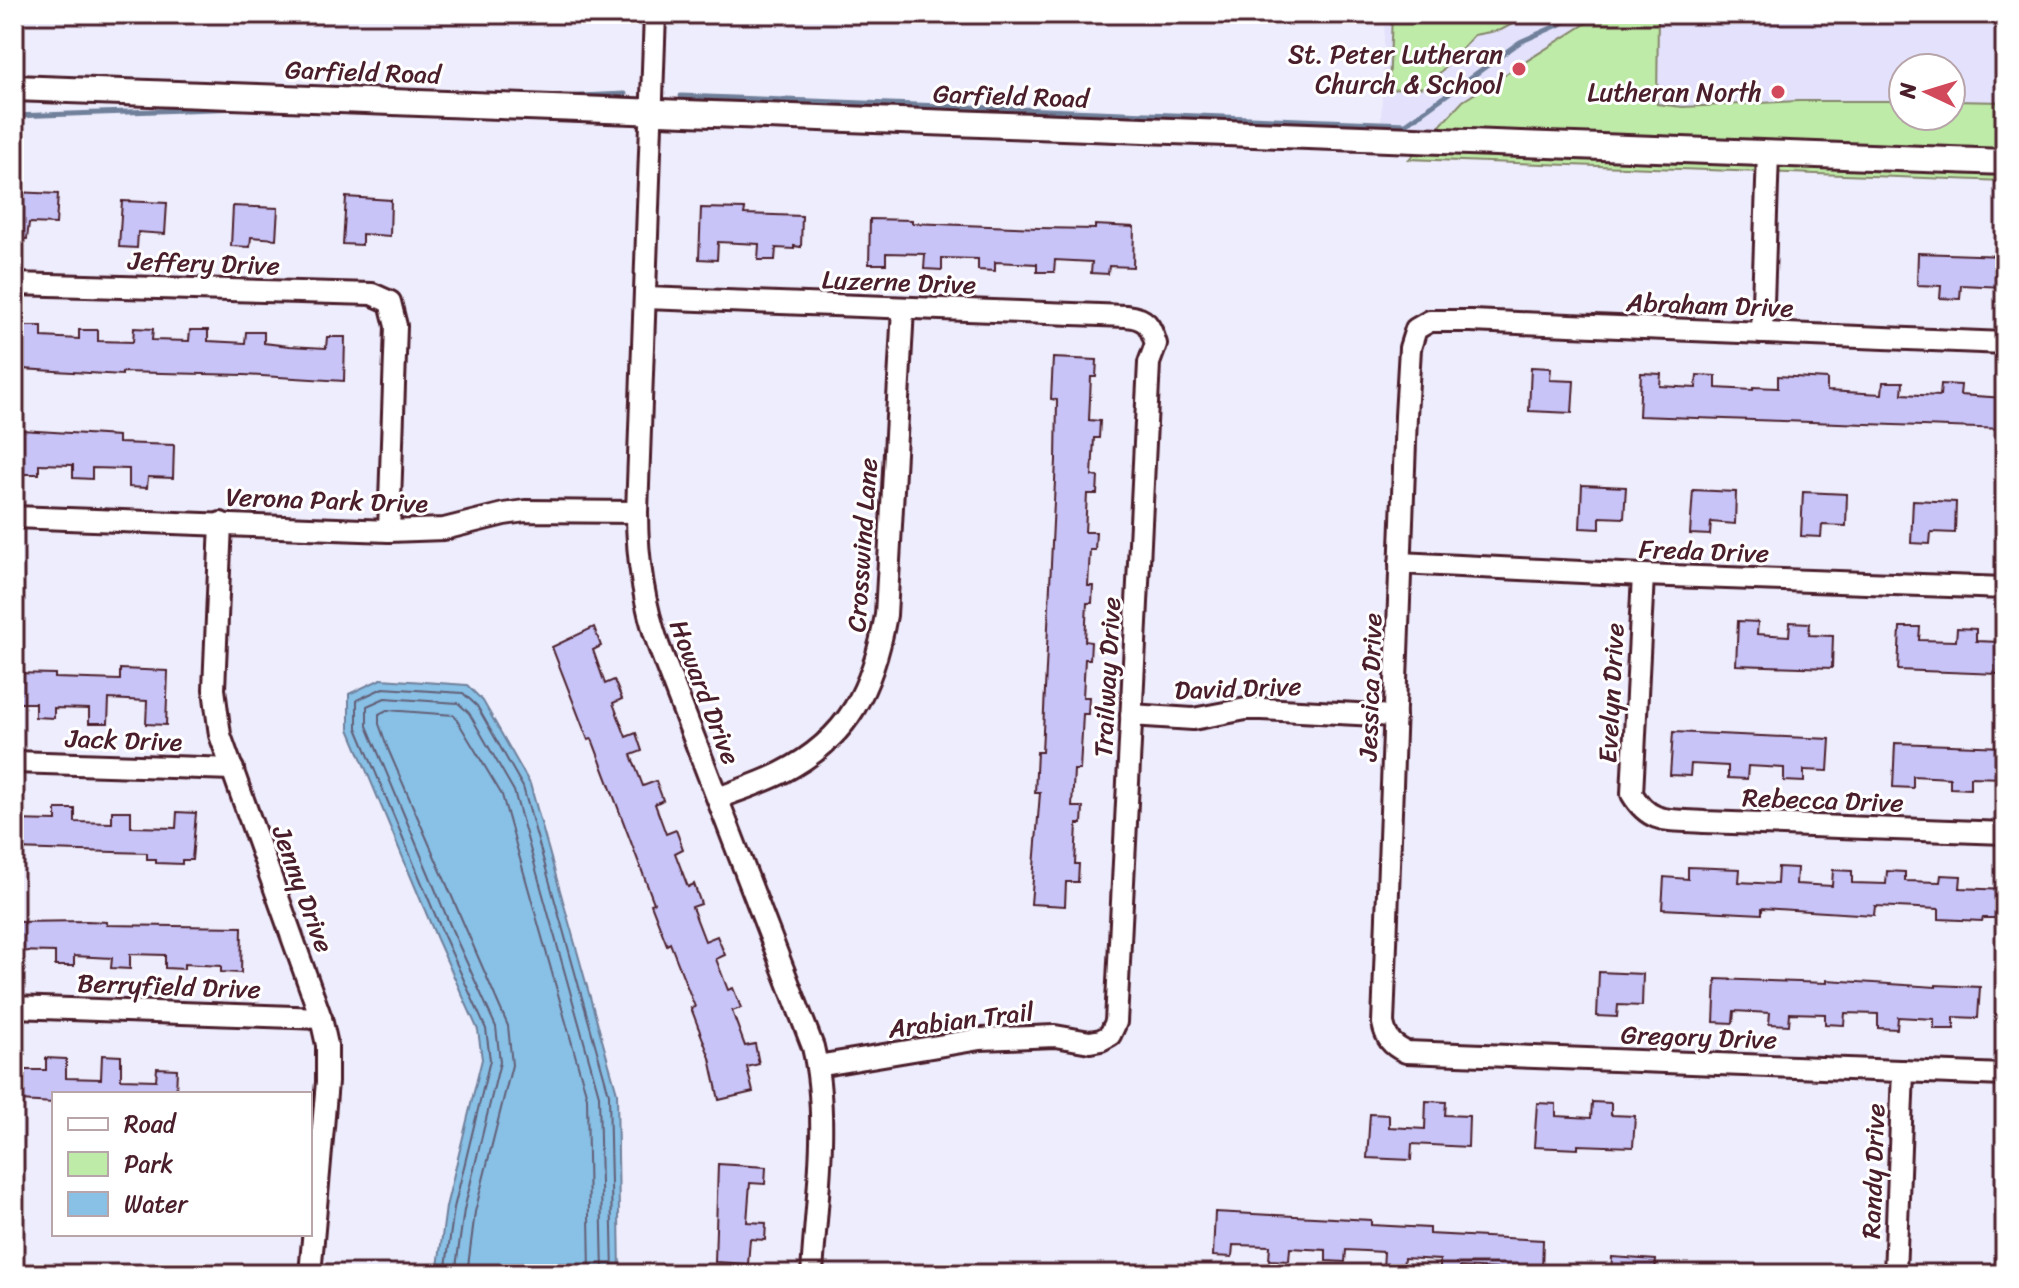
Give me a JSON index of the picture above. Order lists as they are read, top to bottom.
{
  "streets": {
    "street": [
      "Garfield Road",
      "Jeffery Drive",
      "Luzerne Drive",
      "Abraham Drive",
      "Verona Park Drive",
      "Crosswind Lane",
      "Freda Drive",
      "Trailway Drive",
      "Jessica Drive",
      "David Drive",
      "Howard Drive",
      "Evelyn Drive",
      "Jack Drive",
      "Rebecca Drive",
      "Jenny Drive",
      "Berryfield Drive",
      "Arabian Trail",
      "Gregory Drive",
      "Randy Drive"
    ]
  },
  "crossings": [
    ["Garfield Road", "Howard Drive"],
    ["Jeffery Drive", "Verona Park Drive"],
    ["Luzerne Drive", "Crosswind Lane"],
    ["Luzerne Drive", "Trailway Drive"],
    ["Luzerne Drive", "Howard Drive"],
    ["Abraham Drive", "Jessica Drive"],
    ["Verona Park Drive", "Howard Drive"],
    ["Verona Park Drive", "Jenny Drive"],
    ["Crosswind Lane", "Howard Drive"],
    ["Freda Drive", "Jessica Drive"],
    ["Freda Drive", "Evelyn Drive"],
    ["Trailway Drive", "David Drive"],
    ["Trailway Drive", "Arabian Trail"],
    ["Jessica Drive", "David Drive"],
    ["Jessica Drive", "Gregory Drive"],
    ["Howard Drive", "Arabian Trail"],
    ["Evelyn Drive", "Rebecca Drive"],
    ["Jack Drive", "Jenny Drive"],
    ["Jenny Drive", "Berryfield Drive"],
    ["Gregory Drive", "Randy Drive"]
  ],
  "places": ["St. Peter Lutheran Church & School", "Lutheran North"],
  "legend": ["Road", "Park", "Water"],
  "north": "left"
}
